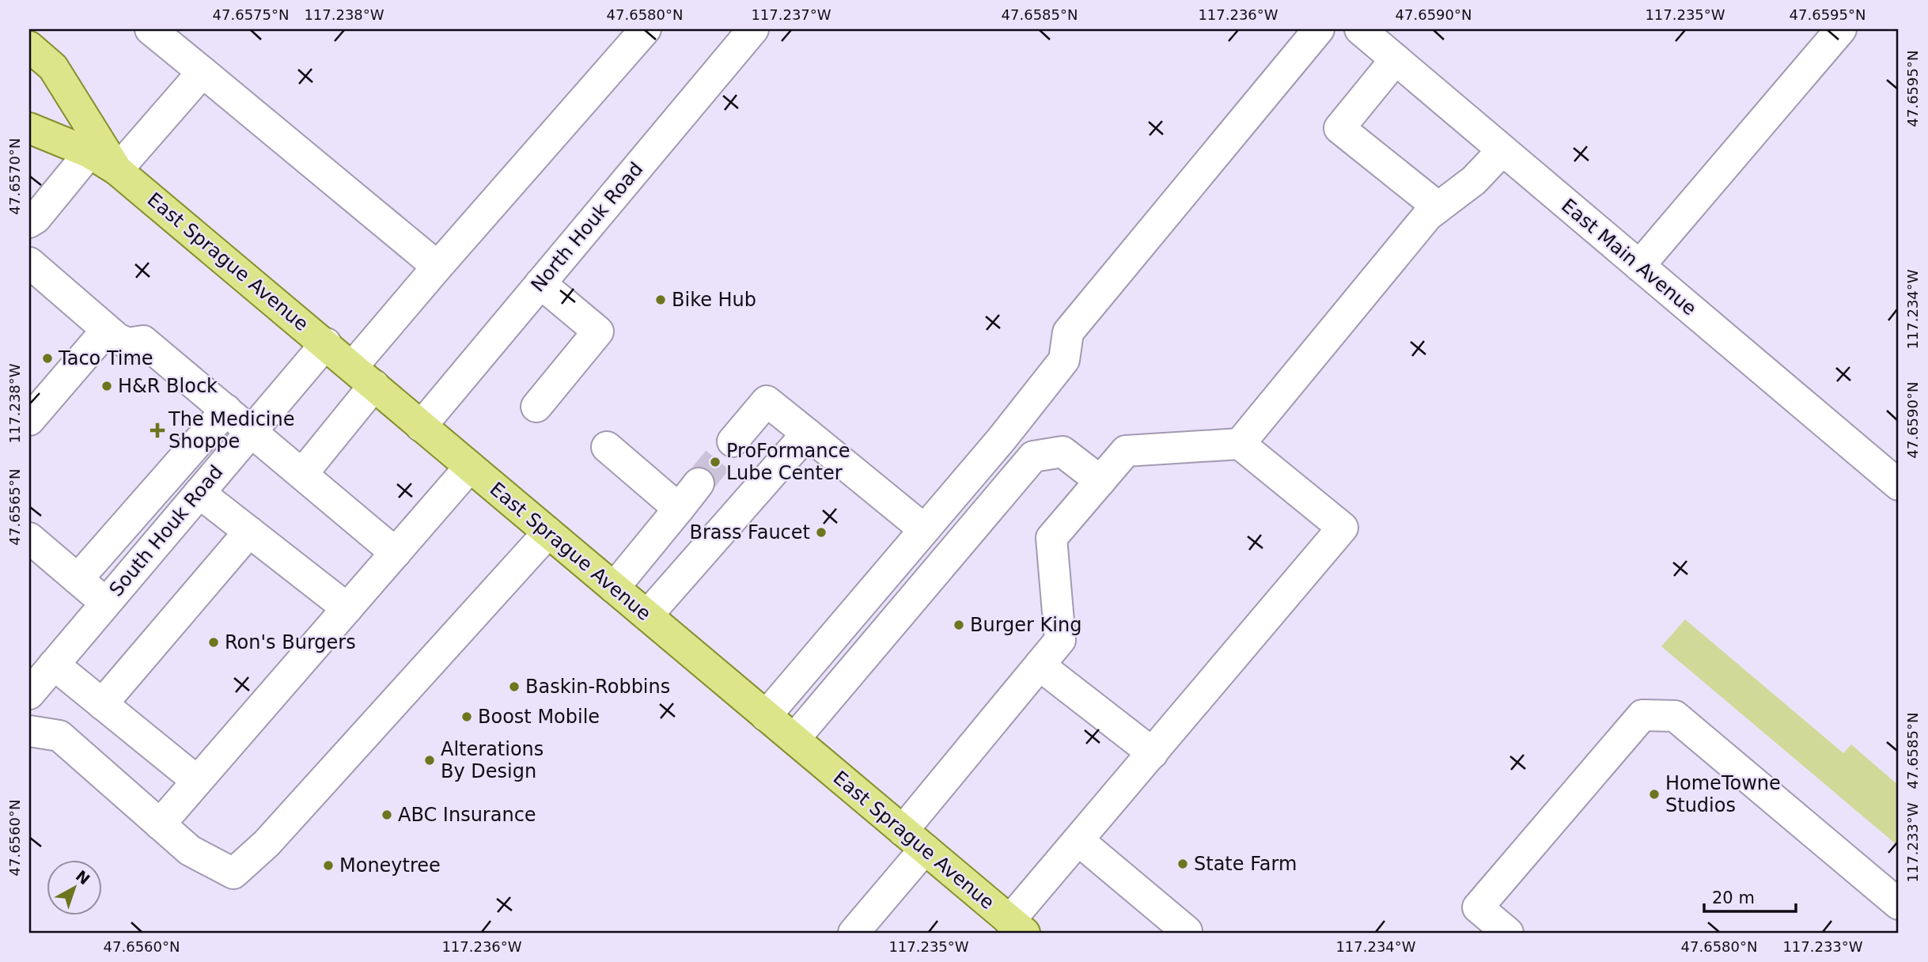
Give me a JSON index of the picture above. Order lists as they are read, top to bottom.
{
  "streets": {
    "main road": ["East Sprague Avenue"],
    "street": ["North Houk Road", "East Main Avenue", "South Houk Road"]
  },
  "crossings": [
    ["North Houk Road", "East Sprague Avenue"],
    ["East Sprague Avenue", "South Houk Road"]
  ],
  "places": {
    "other": [
      "Bike Hub",
      "Taco Time",
      "H&R Block",
      "ProFormance Lube Center",
      "Brass Faucet",
      "Burger King",
      "Ron's Burgers",
      "Baskin-Robbins",
      "Boost Mobile",
      "Alterations By Design",
      "HomeTowne Studios",
      "ABC Insurance",
      "State Farm",
      "Moneytree"
    ],
    "health": ["The Medicine Shoppe"]
  },
  "scale_bar": "20 m",
  "north": "top right",
  "coordinates": [
    "47.6575°N",
    "117.238°W",
    "47.6580°N",
    "117.237°W",
    "47.6585°N",
    "117.236°W",
    "47.6590°N",
    "117.235°W",
    "47.6595°N",
    "47.6570°N",
    "117.234°W",
    "47.6565°N",
    "47.6560°N",
    "117.233°W"
  ]
}
